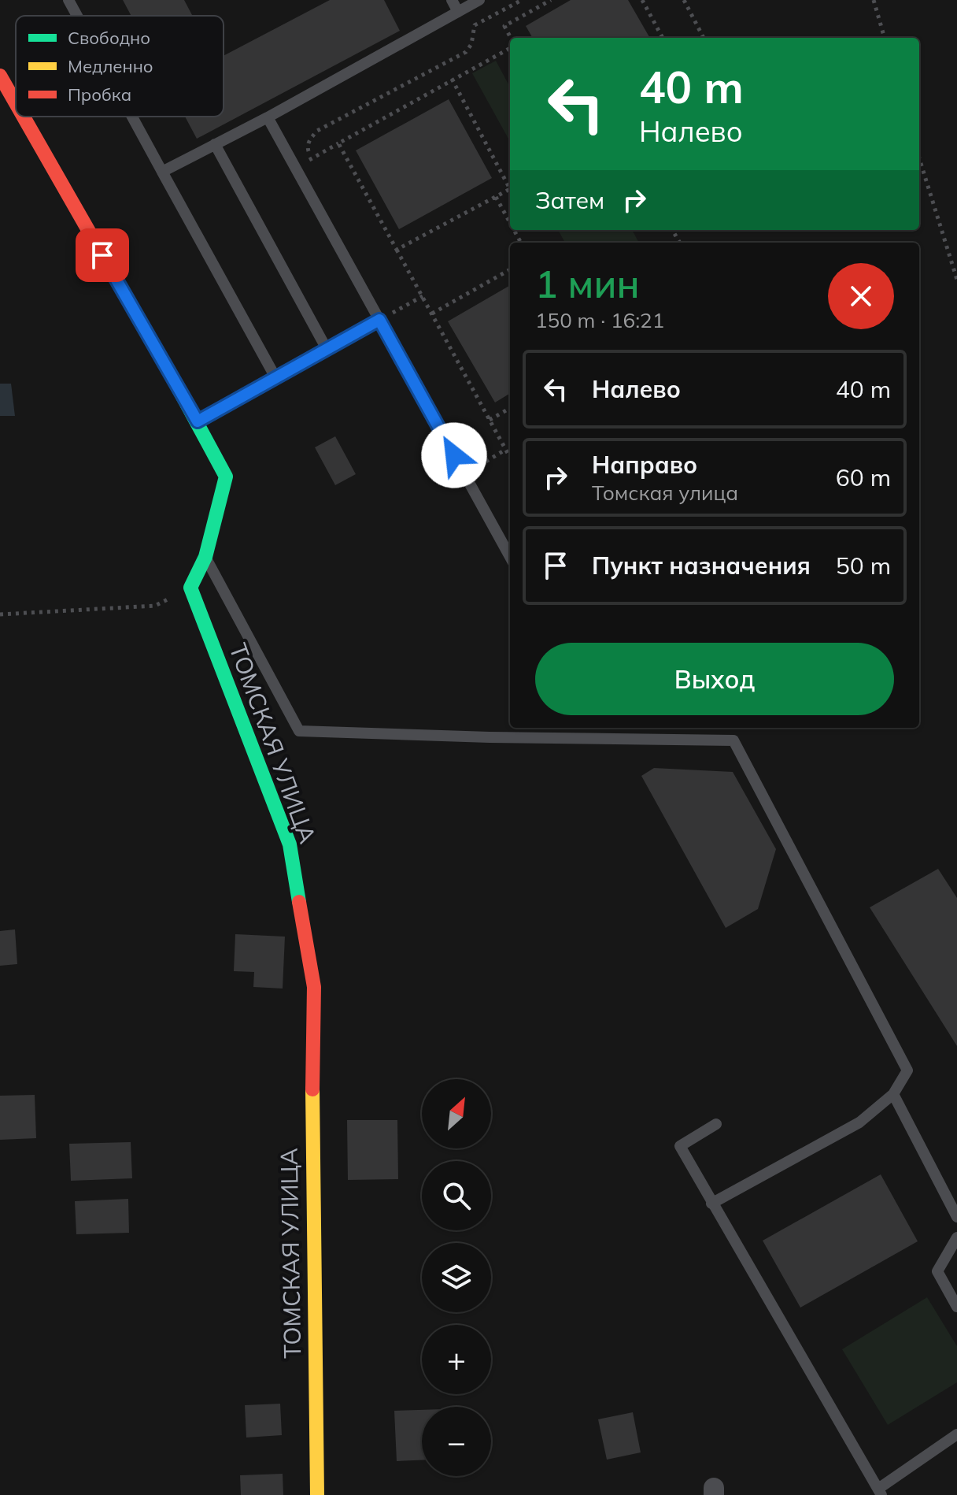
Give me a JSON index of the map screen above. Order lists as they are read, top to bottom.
{
  "streets": {
    "street": ["ТОМСКАЯ УЛИЦА"]
  },
  "legend": ["Свободно", "Медленно", "Пробка"],
  "north": "top right",
  "page": {
    "turn": ["40 m", "Налево"],
    "then": "Затем",
    "heading": ["1 мин", "150 m · 16:21"],
    "list": [
      {
        "name": "Налево",
        "value": "40 m"
      },
      {
        "name": "Направо",
        "note": "Томская улица",
        "value": "60 m"
      },
      {
        "name": "Пункт назначения",
        "value": "50 m"
      }
    ],
    "buttons": "Выход",
    "map_buttons": ["+", "−"]
  }
}
